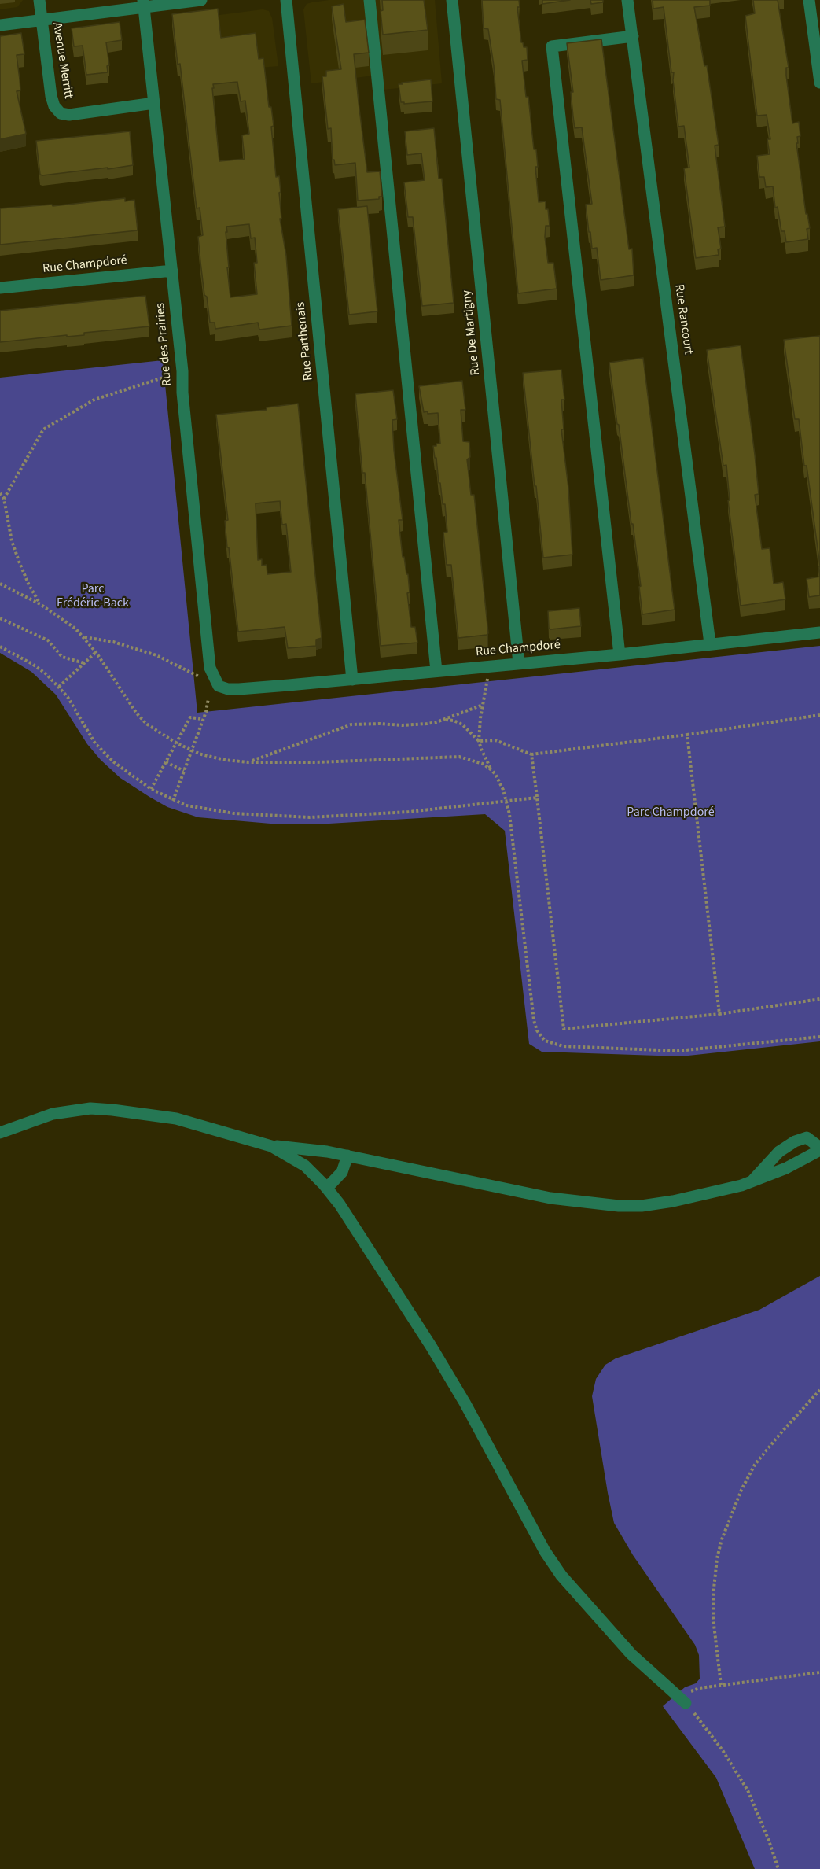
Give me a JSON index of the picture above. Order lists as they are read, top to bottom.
{
  "streets": {
    "street": [
      "Avenue Merritt",
      "Rue Champdoré",
      "Rue Rancourt",
      "Rue De Martigny",
      "Rue Parthenais",
      "Rue des Prairies"
    ]
  },
  "crossings": [
    ["Avenue Merritt", "Rue des Prairies"],
    ["Rue Champdoré", "Rue Rancourt"],
    ["Rue Champdoré", "Rue De Martigny"],
    ["Rue Champdoré", "Rue Parthenais"],
    ["Rue Champdoré", "Rue des Prairies"]
  ],
  "parks": ["Parc Frédéric-Back", "Parc Champdoré"]
}
